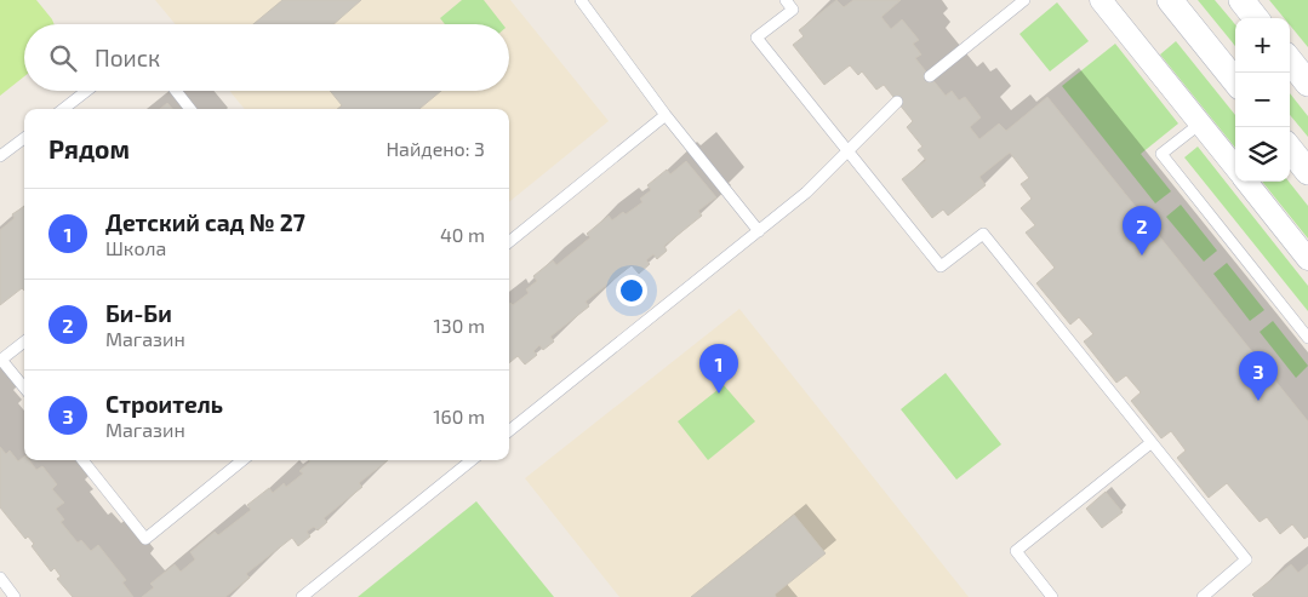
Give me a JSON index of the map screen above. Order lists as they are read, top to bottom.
{
  "page": {
    "map_buttons": ["+", "−"],
    "search": "Поиск",
    "heading": ["Рядом", "Найдено: 3"],
    "list": [
      {
        "mark": "1",
        "name": "Детский сад № 27",
        "note": "Школа",
        "value": "40 m"
      },
      {
        "mark": "2",
        "name": "Би-Би",
        "note": "Магазин",
        "value": "130 m"
      },
      {
        "mark": "3",
        "name": "Строитель",
        "note": "Магазин",
        "value": "160 m"
      }
    ],
    "pins": ["2", "1", "3"]
  }
}
